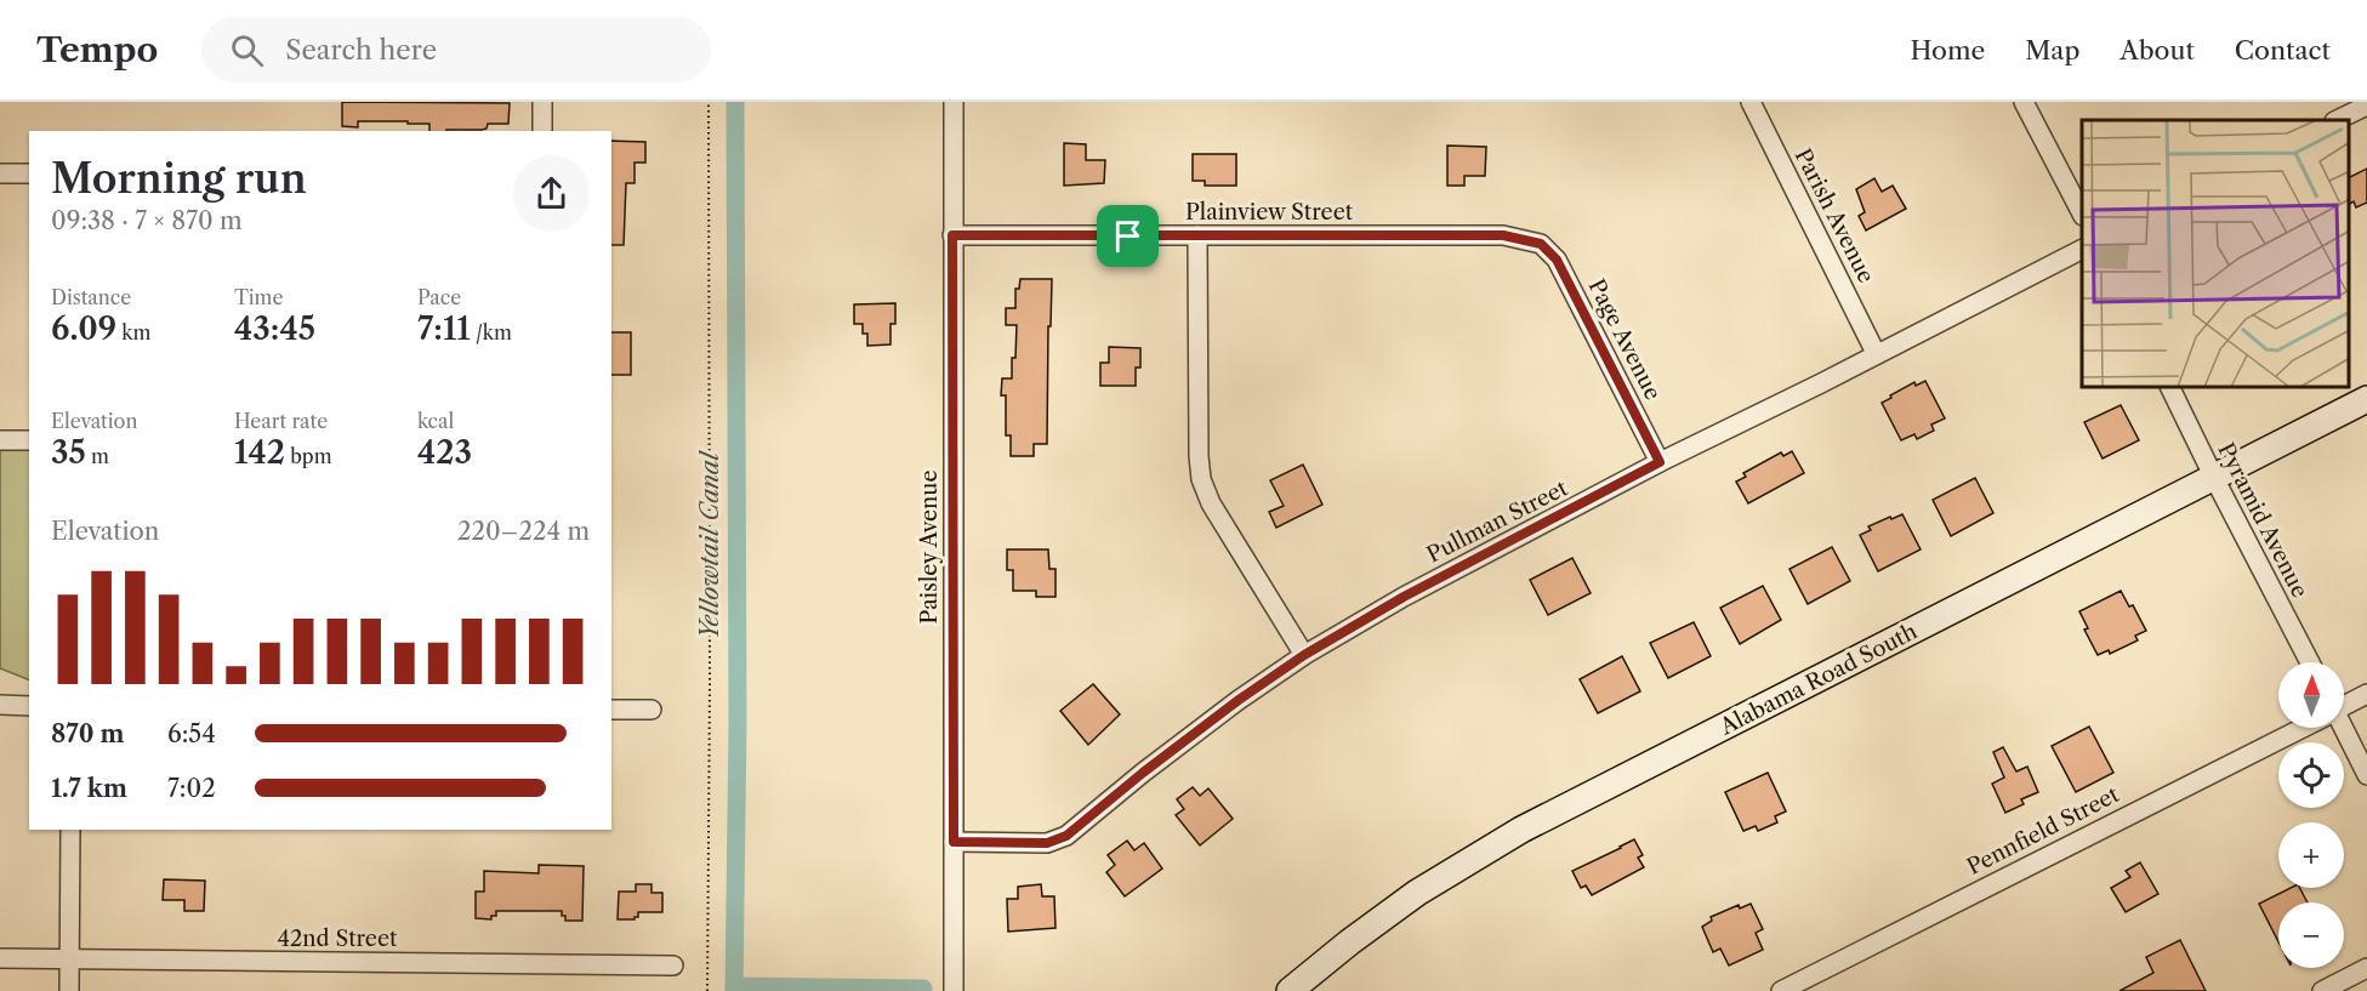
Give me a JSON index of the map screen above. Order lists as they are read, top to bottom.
{
  "streets": {
    "street": [
      "Plainview Street",
      "Parish Avenue",
      "Page Avenue",
      "Pyramid Avenue",
      "Pullman Street",
      "Paisley Avenue",
      "Alabama Road South",
      "Pennfield Street",
      "42nd Street"
    ]
  },
  "crossings": [
    ["Plainview Street", "Page Avenue"],
    ["Plainview Street", "Paisley Avenue"],
    ["Parish Avenue", "Pullman Street"],
    ["Page Avenue", "Pullman Street"],
    ["Pyramid Avenue", "Alabama Road South"],
    ["Pullman Street", "Paisley Avenue"]
  ],
  "water": ["Yellowtail Canal"],
  "north": "top",
  "page": {
    "header": "Tempo",
    "search": "Search here",
    "nav": [
      "Home",
      "Map",
      "About",
      "Contact"
    ],
    "heading": ["Morning run", "09:38 · 7 × 870 m"],
    "stats": [
      ["Distance", "6.09 km"],
      ["Time", "43:45"],
      ["Pace", "7:11 /km"],
      ["Elevation", "35 m"],
      ["Heart rate", "142 bpm"],
      ["kcal", "423"]
    ],
    "chart": ["Elevation", "220–224 m"],
    "map_buttons": ["+", "−"],
    "list": [
      {
        "name": "870 m",
        "note": "6:54"
      },
      {
        "name": "1.7 km",
        "note": "7:02"
      }
    ]
  }
}
